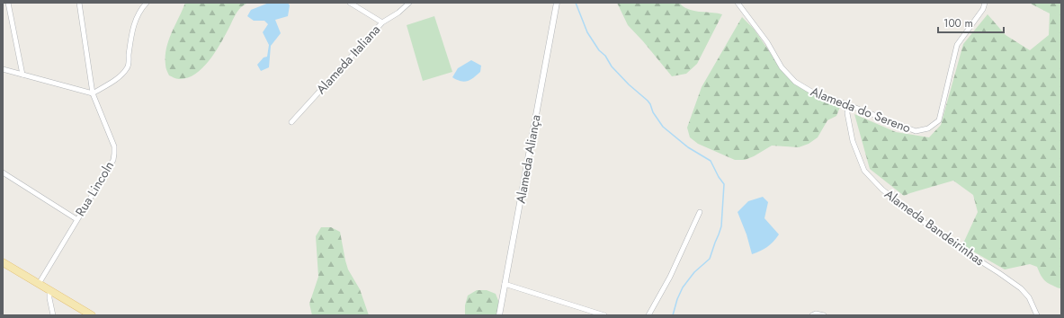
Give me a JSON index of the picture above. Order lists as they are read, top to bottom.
{
  "streets": {
    "street": [
      "Alameda Italiana",
      "Alameda do Sereno",
      "Alameda Aliança",
      "Rua Lincoln",
      "Alameda Bandeirinhas"
    ]
  },
  "crossings": [
    ["Alameda do Sereno", "Alameda Bandeirinhas"]
  ],
  "scale_bar": "100 m"
}
